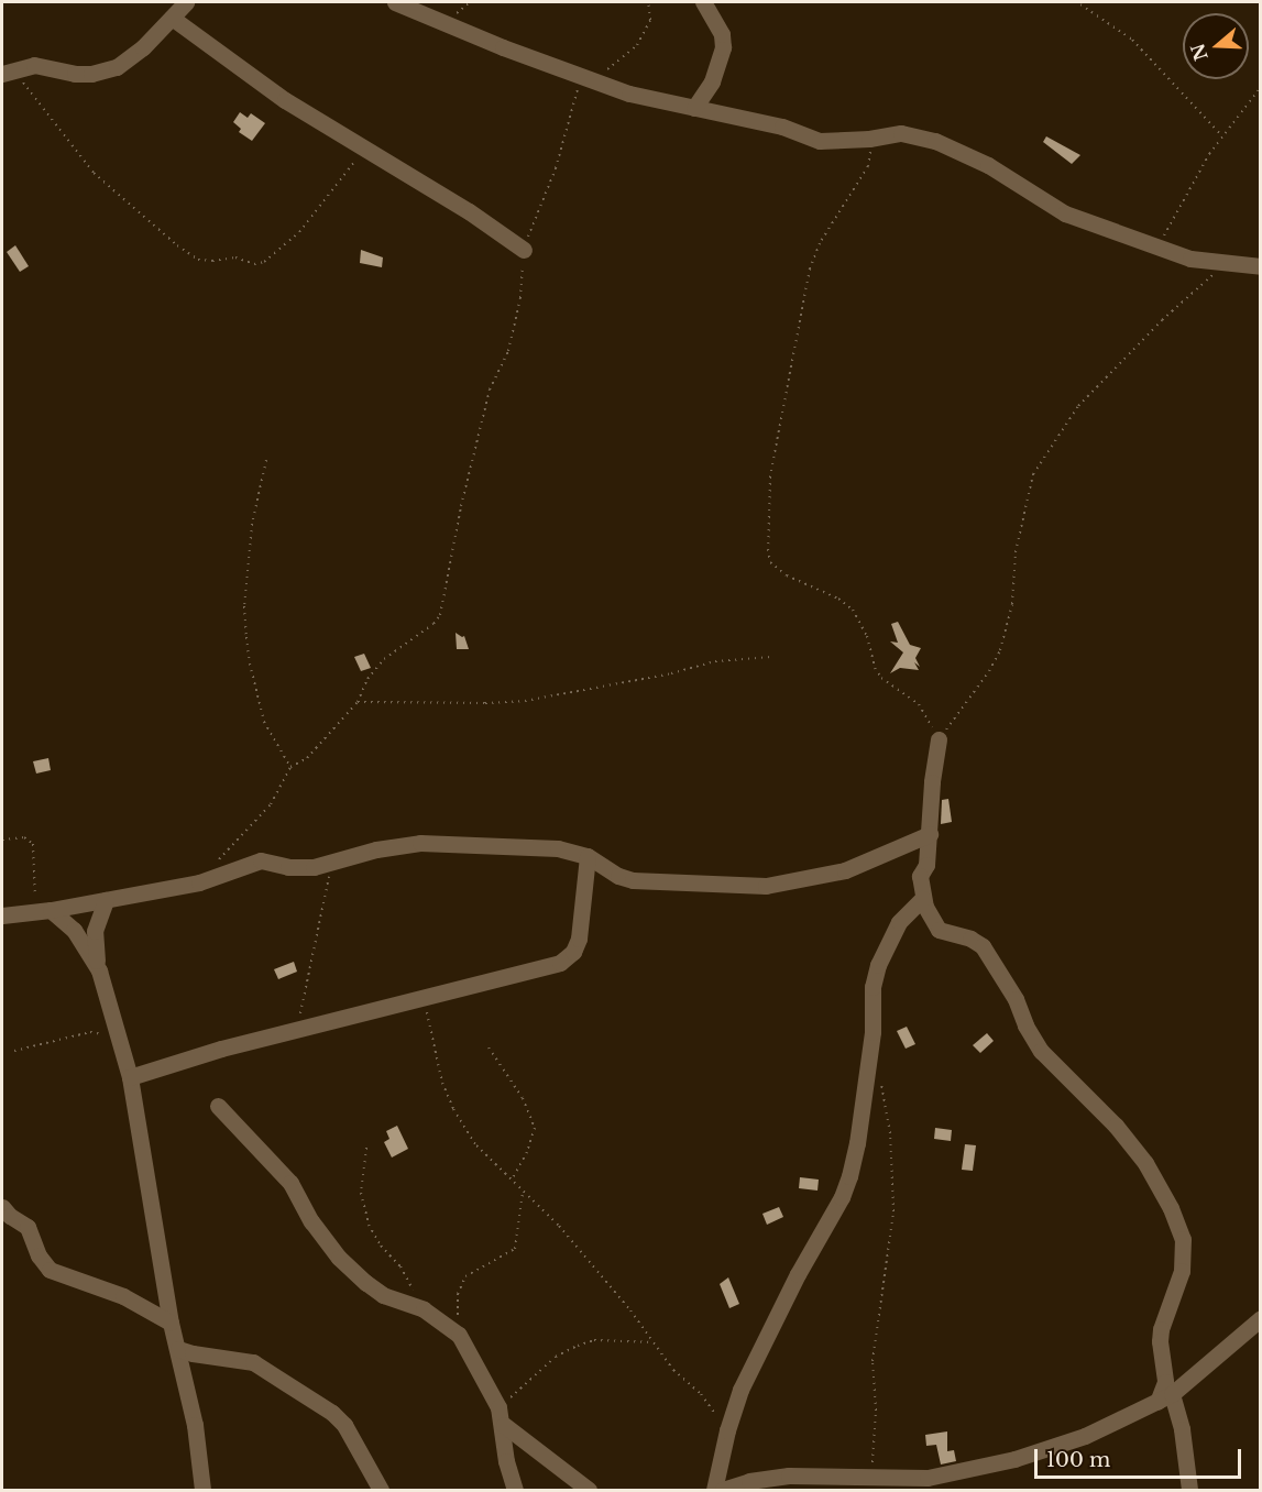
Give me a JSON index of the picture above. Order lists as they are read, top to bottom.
{
  "scale_bar": "100 m",
  "north": "left"
}
